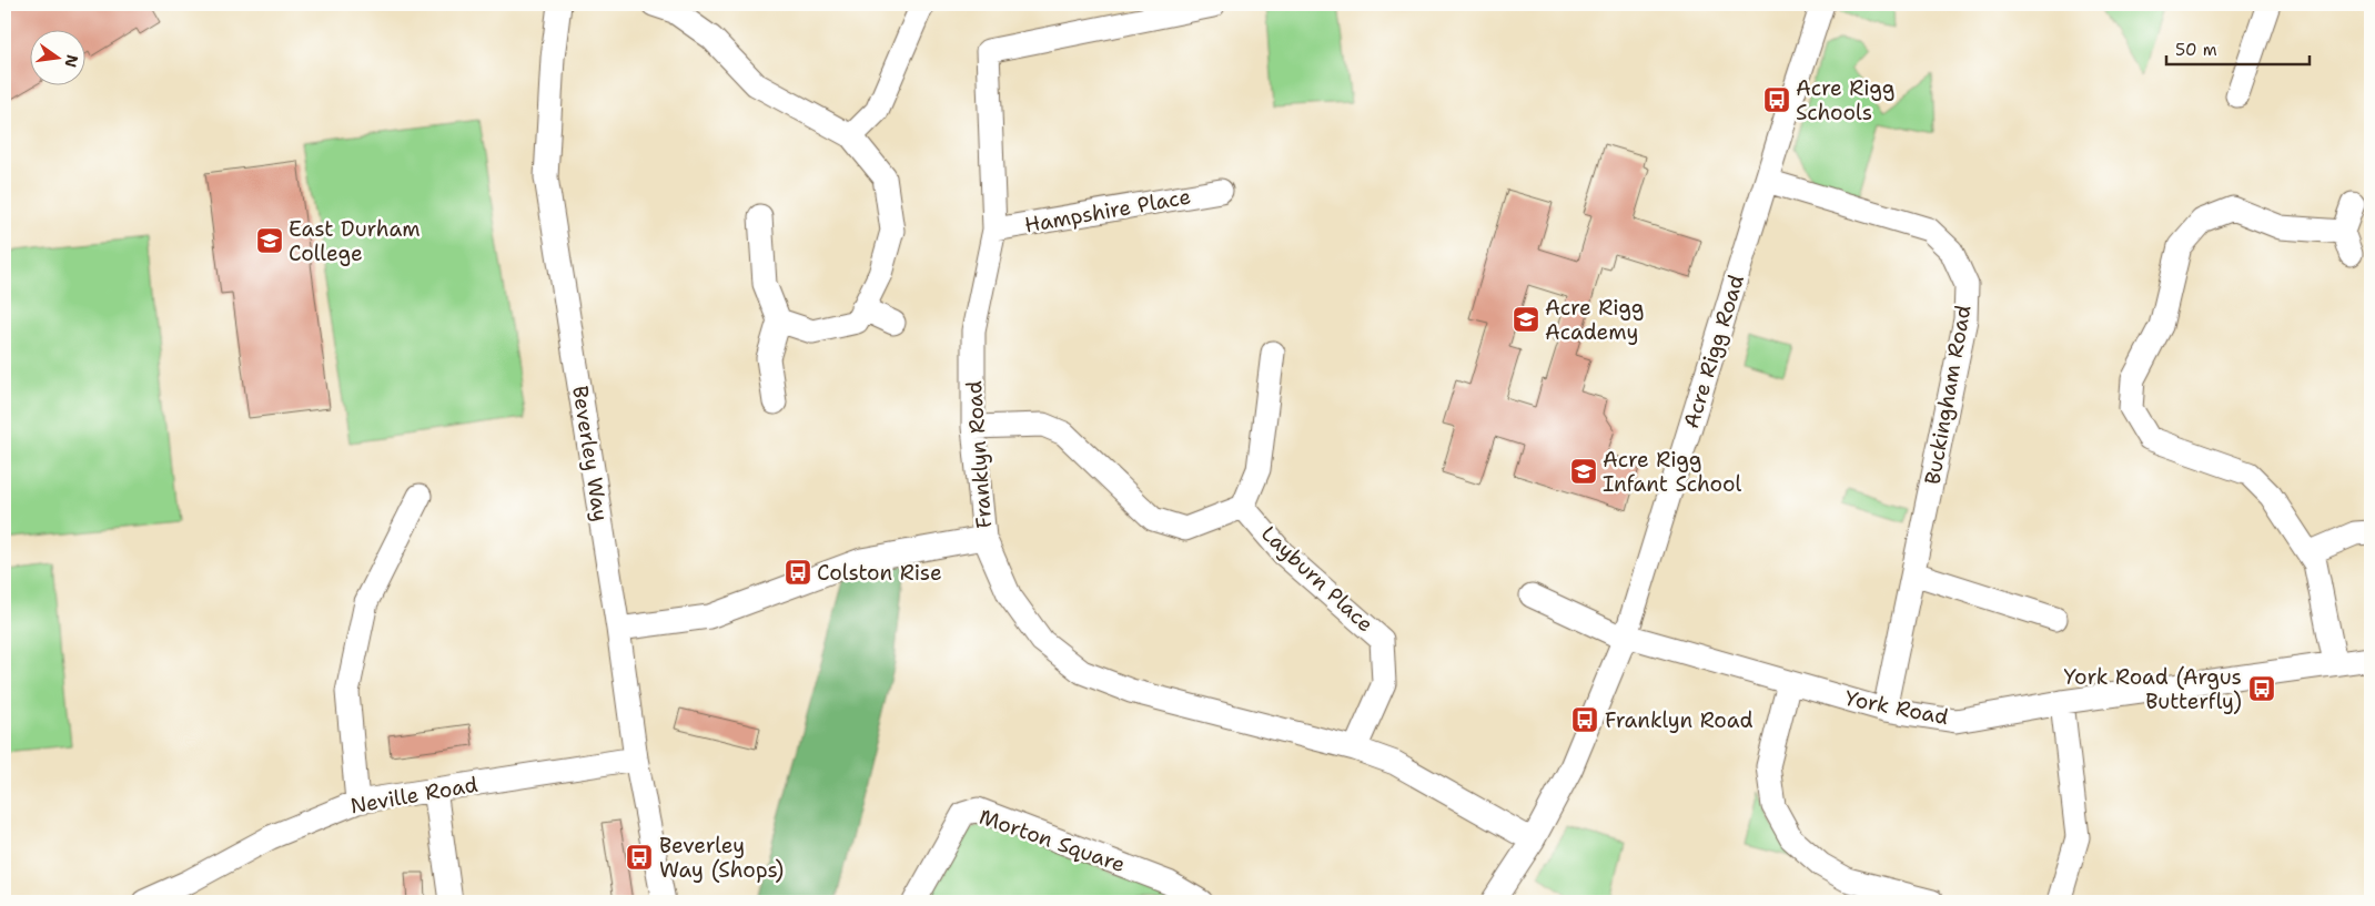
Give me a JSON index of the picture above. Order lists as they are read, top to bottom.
{
  "streets": {
    "street": [
      "Hampshire Place",
      "Acre Rigg Road",
      "Buckingham Road",
      "Beverley Way",
      "Franklyn Road",
      "Layburn Place",
      "York Road",
      "Neville Road",
      "Morton Square"
    ]
  },
  "crossings": [
    ["Hampshire Place", "Franklyn Road"],
    ["Acre Rigg Road", "Buckingham Road"],
    ["Acre Rigg Road", "Franklyn Road"],
    ["Acre Rigg Road", "York Road"],
    ["Buckingham Road", "York Road"],
    ["Beverley Way", "Neville Road"],
    ["Franklyn Road", "Layburn Place"]
  ],
  "places": {
    "bus stop": [
      "Acre Rigg Schools",
      "Colston Rise",
      "York Road (Argus Butterfly)",
      "Franklyn Road",
      "Beverley Way (Shops)"
    ],
    "school or university": ["East Durham College", "Acre Rigg Academy", "Acre Rigg Infant School"]
  },
  "scale_bar": "50 m",
  "north": "right"
}
